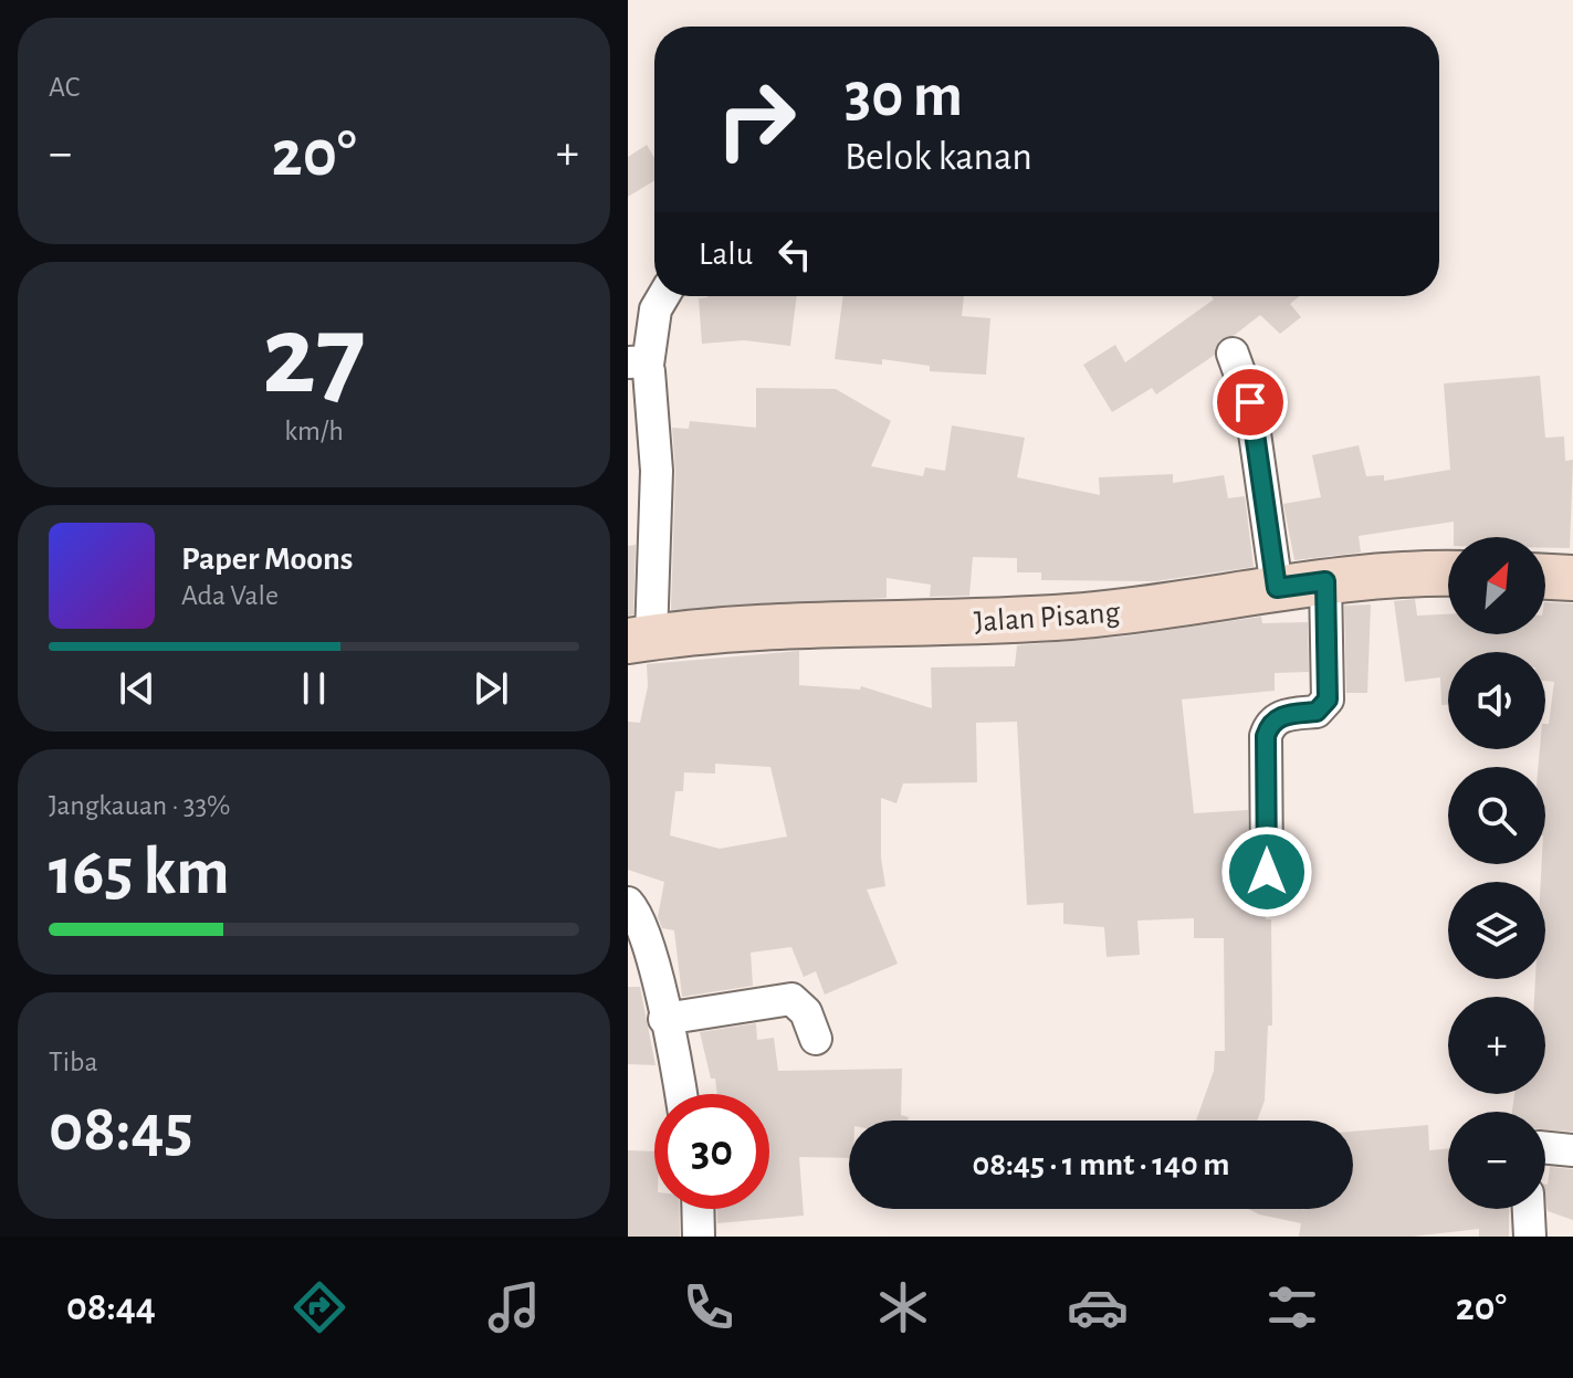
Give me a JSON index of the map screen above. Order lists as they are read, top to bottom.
{
  "streets": {
    "street": ["Jalan Pisang"]
  },
  "north": "top right",
  "page": {
    "tile": [
      "AC",
      ["27", "km/h"],
      ["Jangkauan · 33%", "165 km"],
      ["Tiba", "08:45"]
    ],
    "turn": ["30 m", "Belok kanan"],
    "heat": ["−", "20°", "+"],
    "then": "Lalu",
    "song": ["Paper Moons", "Ada Vale"],
    "map_buttons": ["+", "−"],
    "limit": "30",
    "trip": "08:45 · 1 mnt · 140 m",
    "tabs": ["08:44", "20°"]
  }
}
